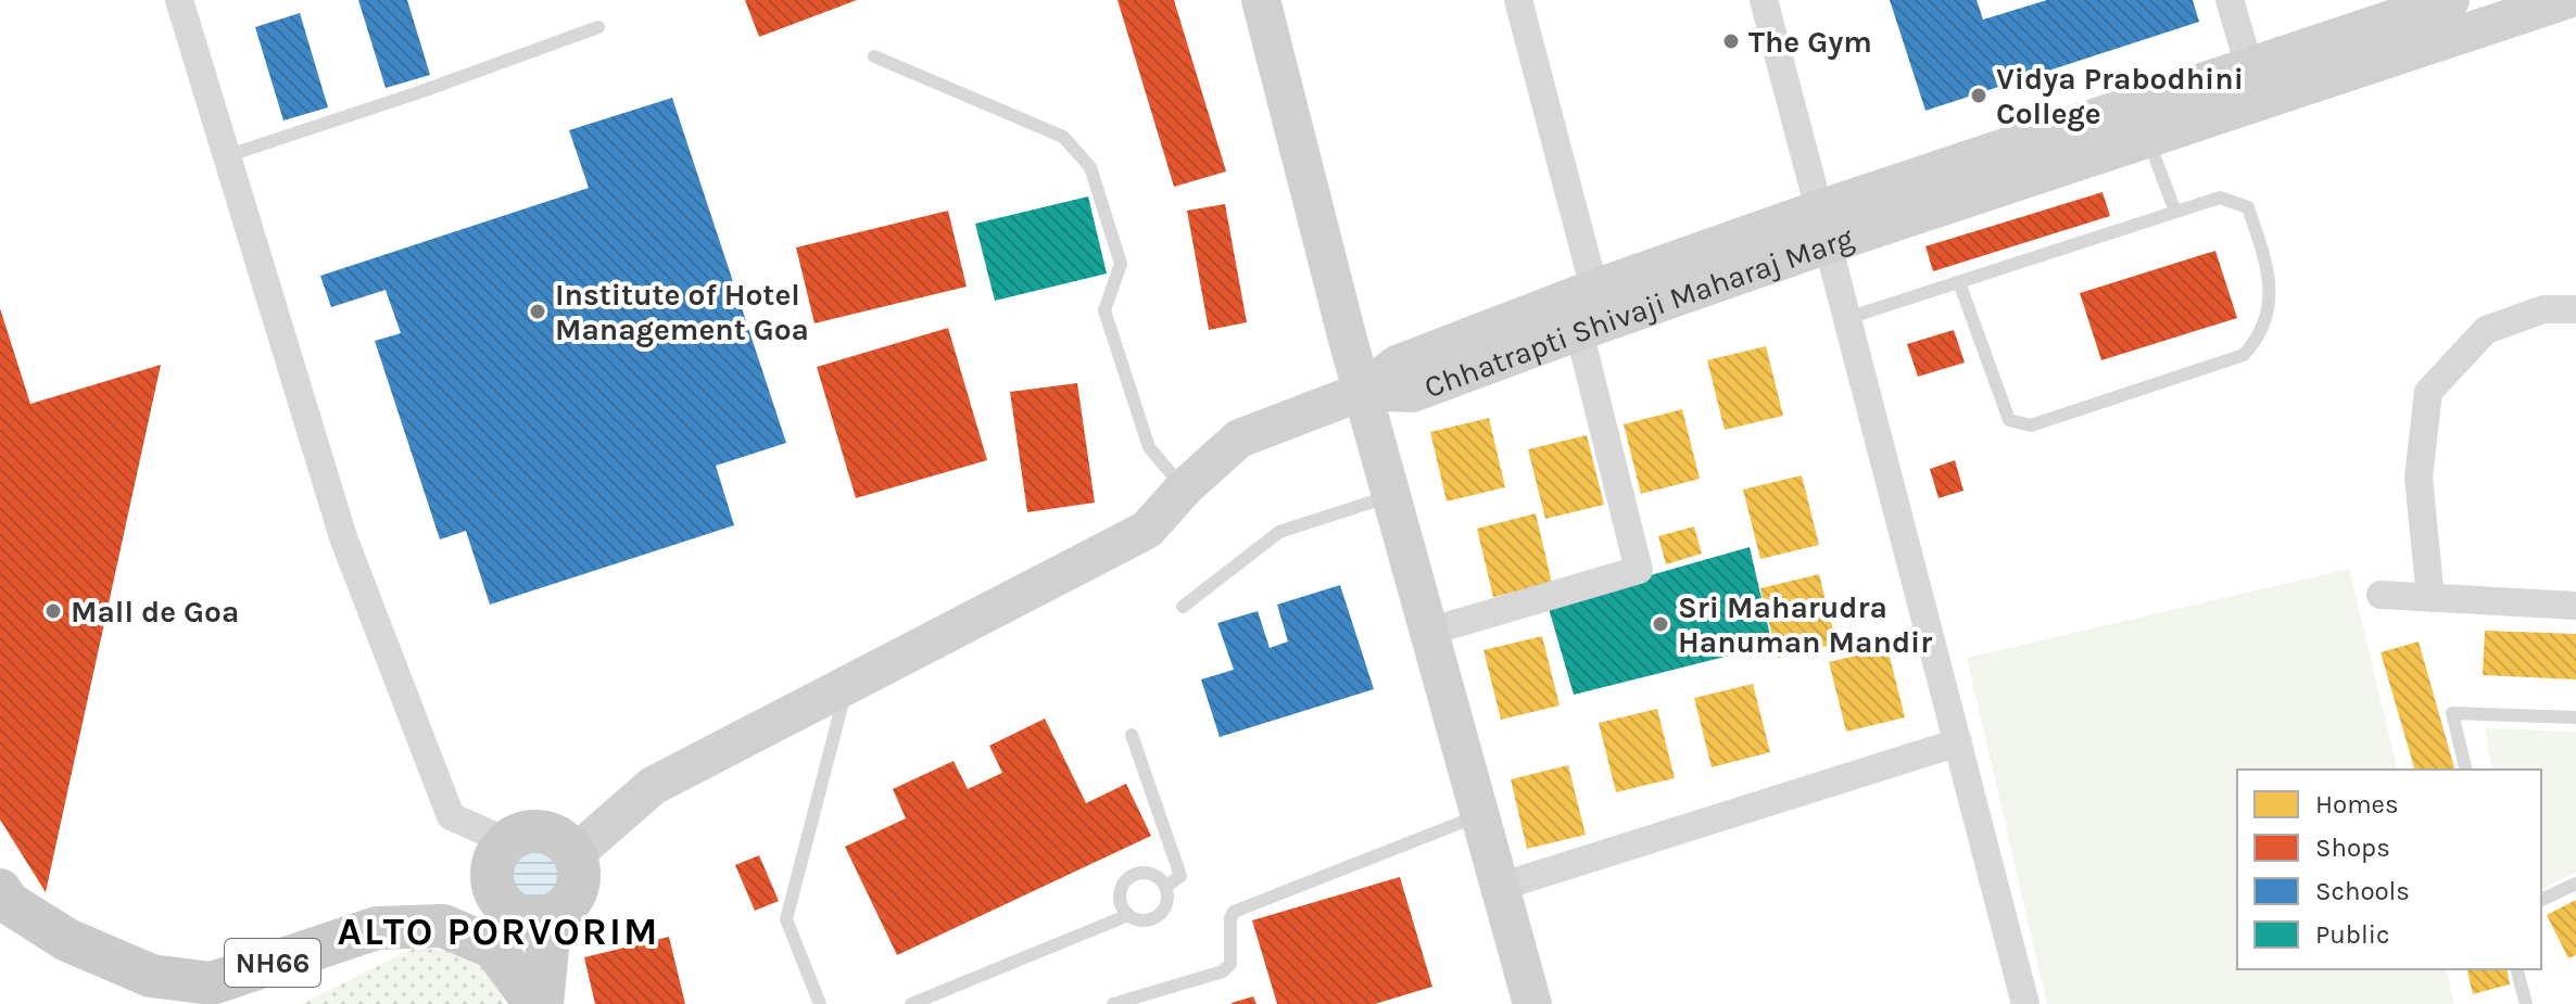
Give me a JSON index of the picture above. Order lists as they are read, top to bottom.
{
  "streets": {
    "main road": ["NH66"],
    "street": ["Chhatrapti Shivaji Maharaj Marg"]
  },
  "districts": ["ALTO PORVORIM"],
  "places": [
    "The Gym",
    "Vidya Prabodhini College",
    "Institute of Hotel Management Goa",
    "Mall de Goa",
    "Sri Maharudra Hanuman Mandir"
  ],
  "legend": [
    "Homes",
    "Shops",
    "Schools",
    "Public"
  ]
}
